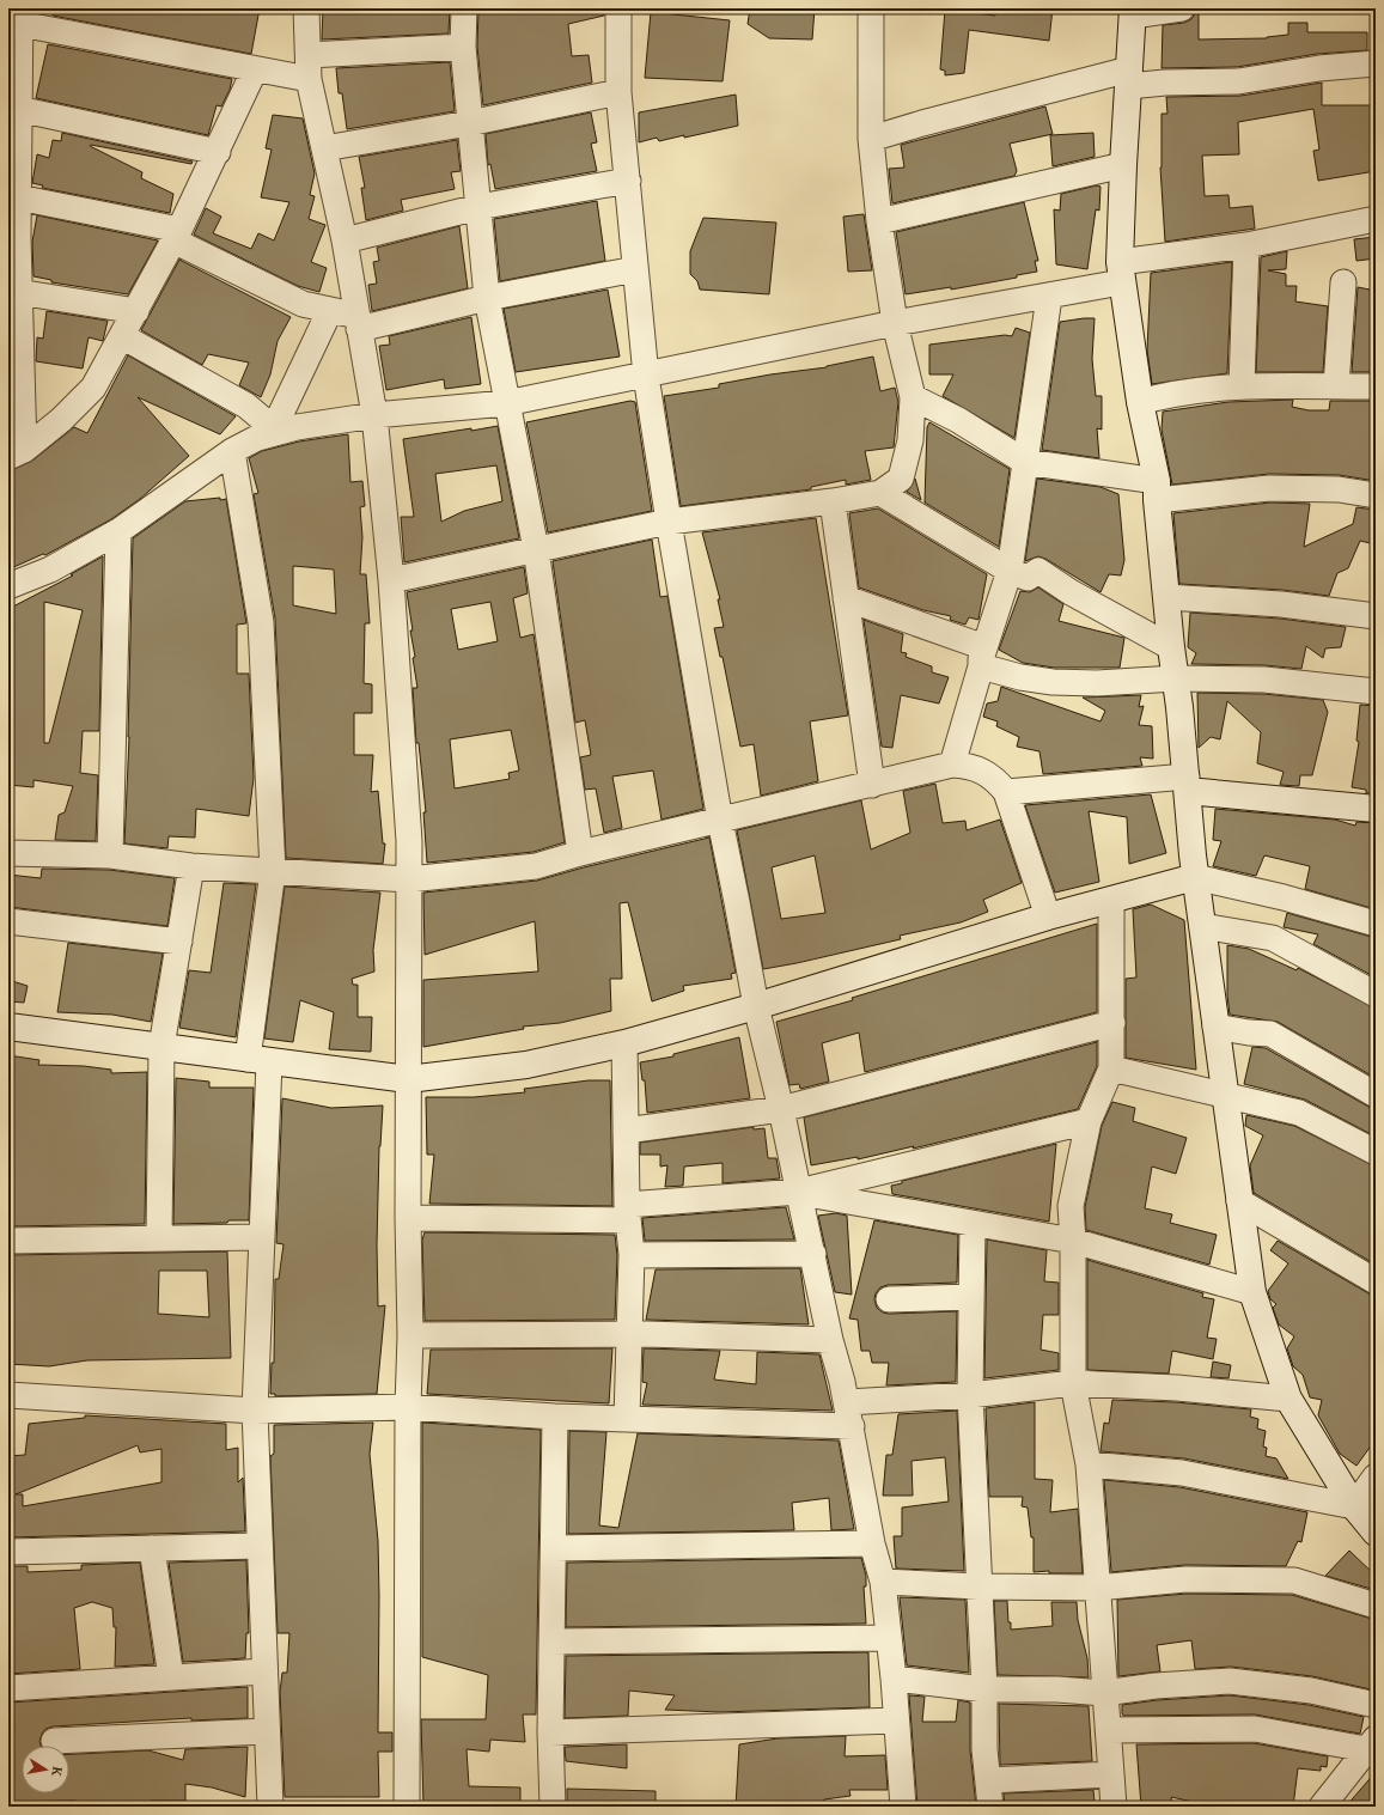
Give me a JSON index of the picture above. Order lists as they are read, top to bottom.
{
  "north": "right"
}
